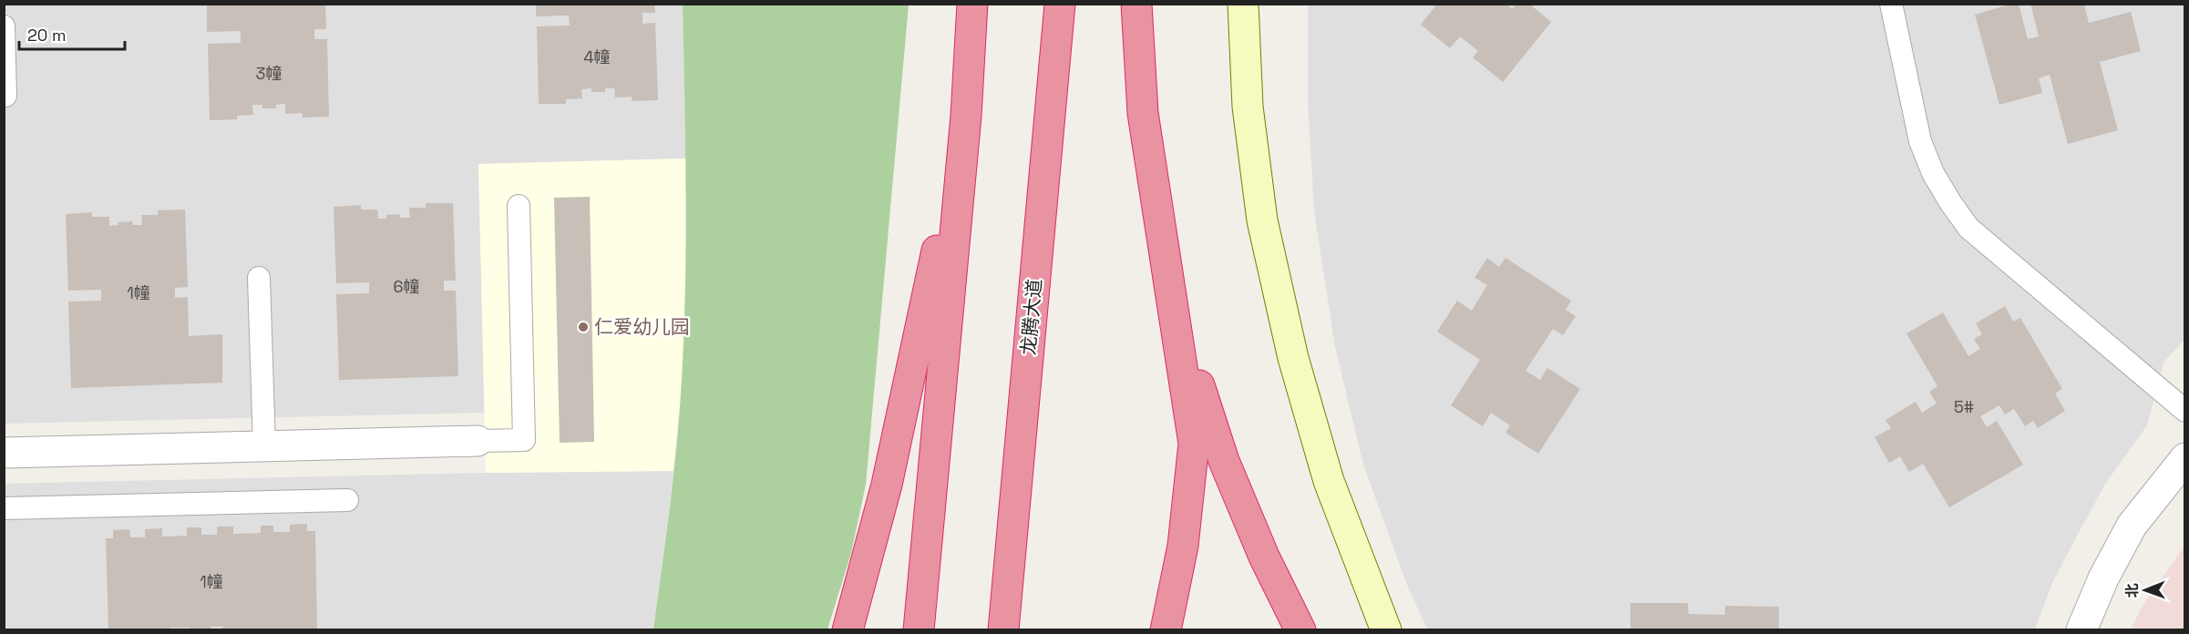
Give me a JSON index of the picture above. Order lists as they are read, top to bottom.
{
  "streets": {
    "highway": ["龙腾大道"]
  },
  "places": ["仁爱幼儿园"],
  "house_numbers": [
    "4幢",
    "3幢",
    "6幢",
    "1幢",
    "5#",
    "1幢"
  ],
  "scale_bar": "20 m",
  "north": "left"
}
